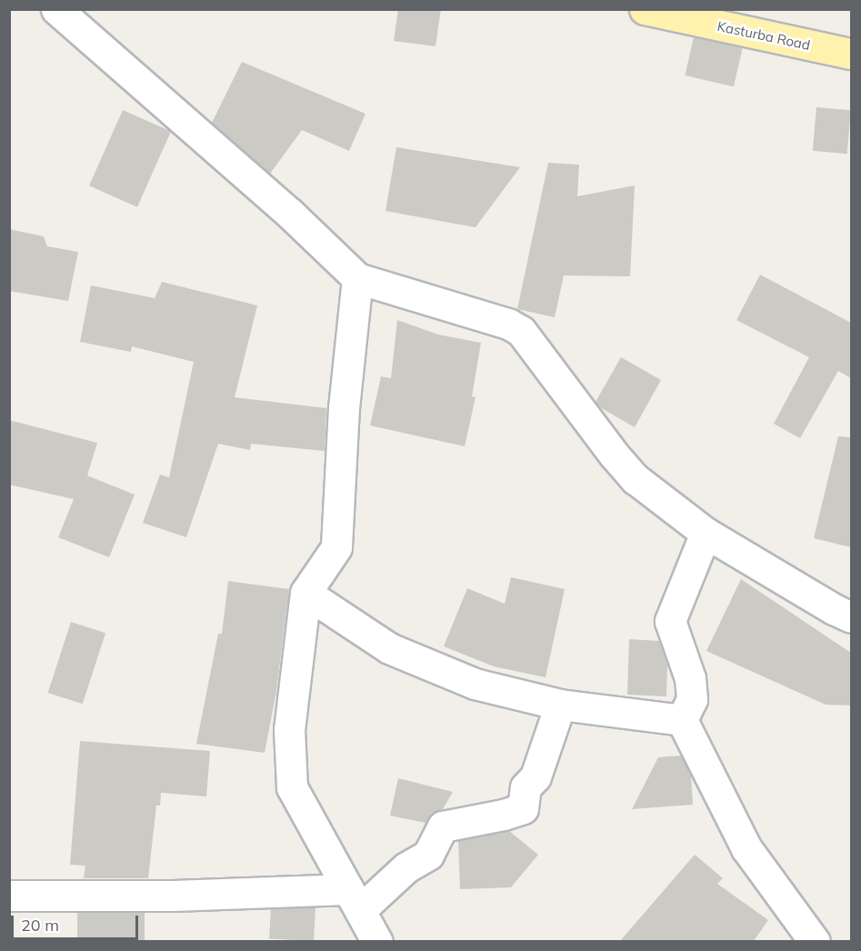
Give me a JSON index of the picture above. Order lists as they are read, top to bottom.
{
  "streets": {
    "main road": ["Kasturba Road"]
  },
  "scale_bar": "20 m"
}
